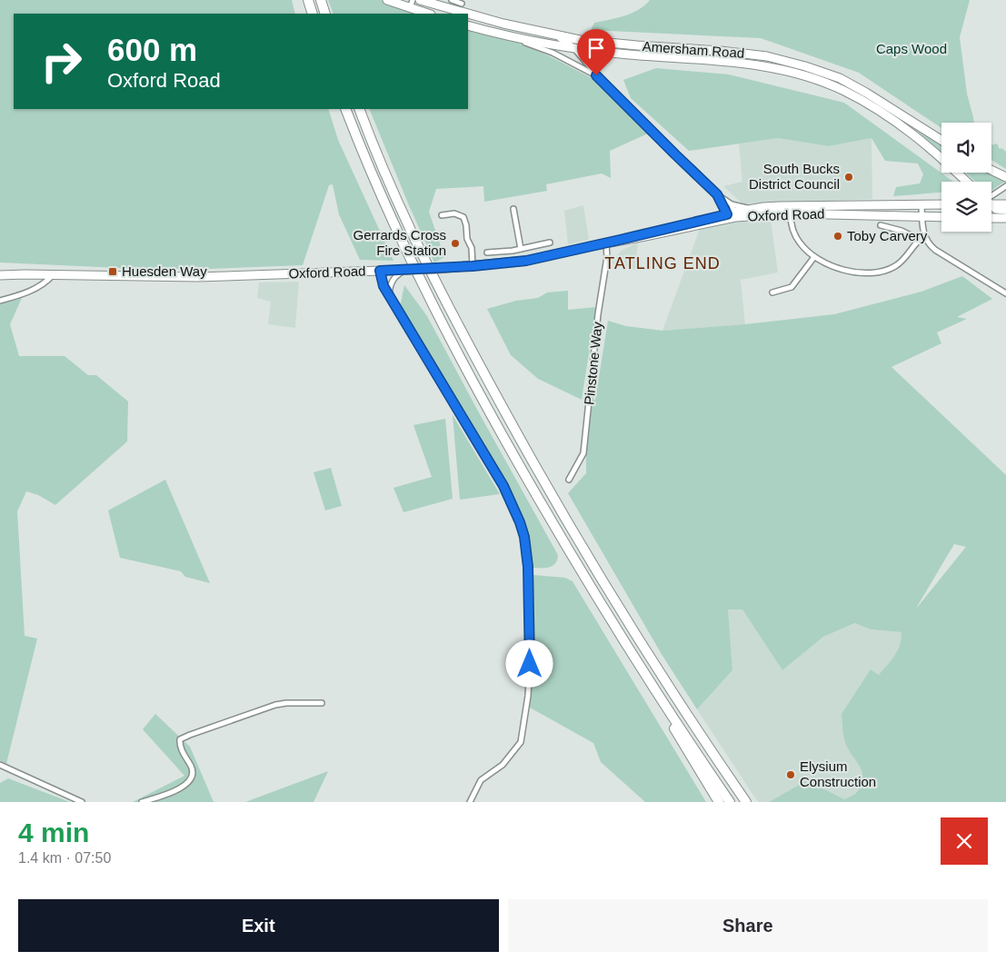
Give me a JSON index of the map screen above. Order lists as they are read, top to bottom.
{
  "streets": {
    "main road": ["Amersham Road", "Oxford Road"],
    "street": ["Pinstone Way"]
  },
  "crossings": [
    ["Oxford Road", "Pinstone Way"]
  ],
  "districts": ["TATLING END"],
  "parks": ["Caps Wood"],
  "places": {
    "other": [
      "South Bucks District Council",
      "Toby Carvery",
      "Gerrards Cross Fire Station",
      "Elysium Construction"
    ],
    "transit": ["Huesden Way"]
  },
  "page": {
    "turn": ["600 m", "Oxford Road"],
    "heading": ["4 min", "1.4 km · 07:50"],
    "buttons": ["Exit", "Share"]
  }
}
